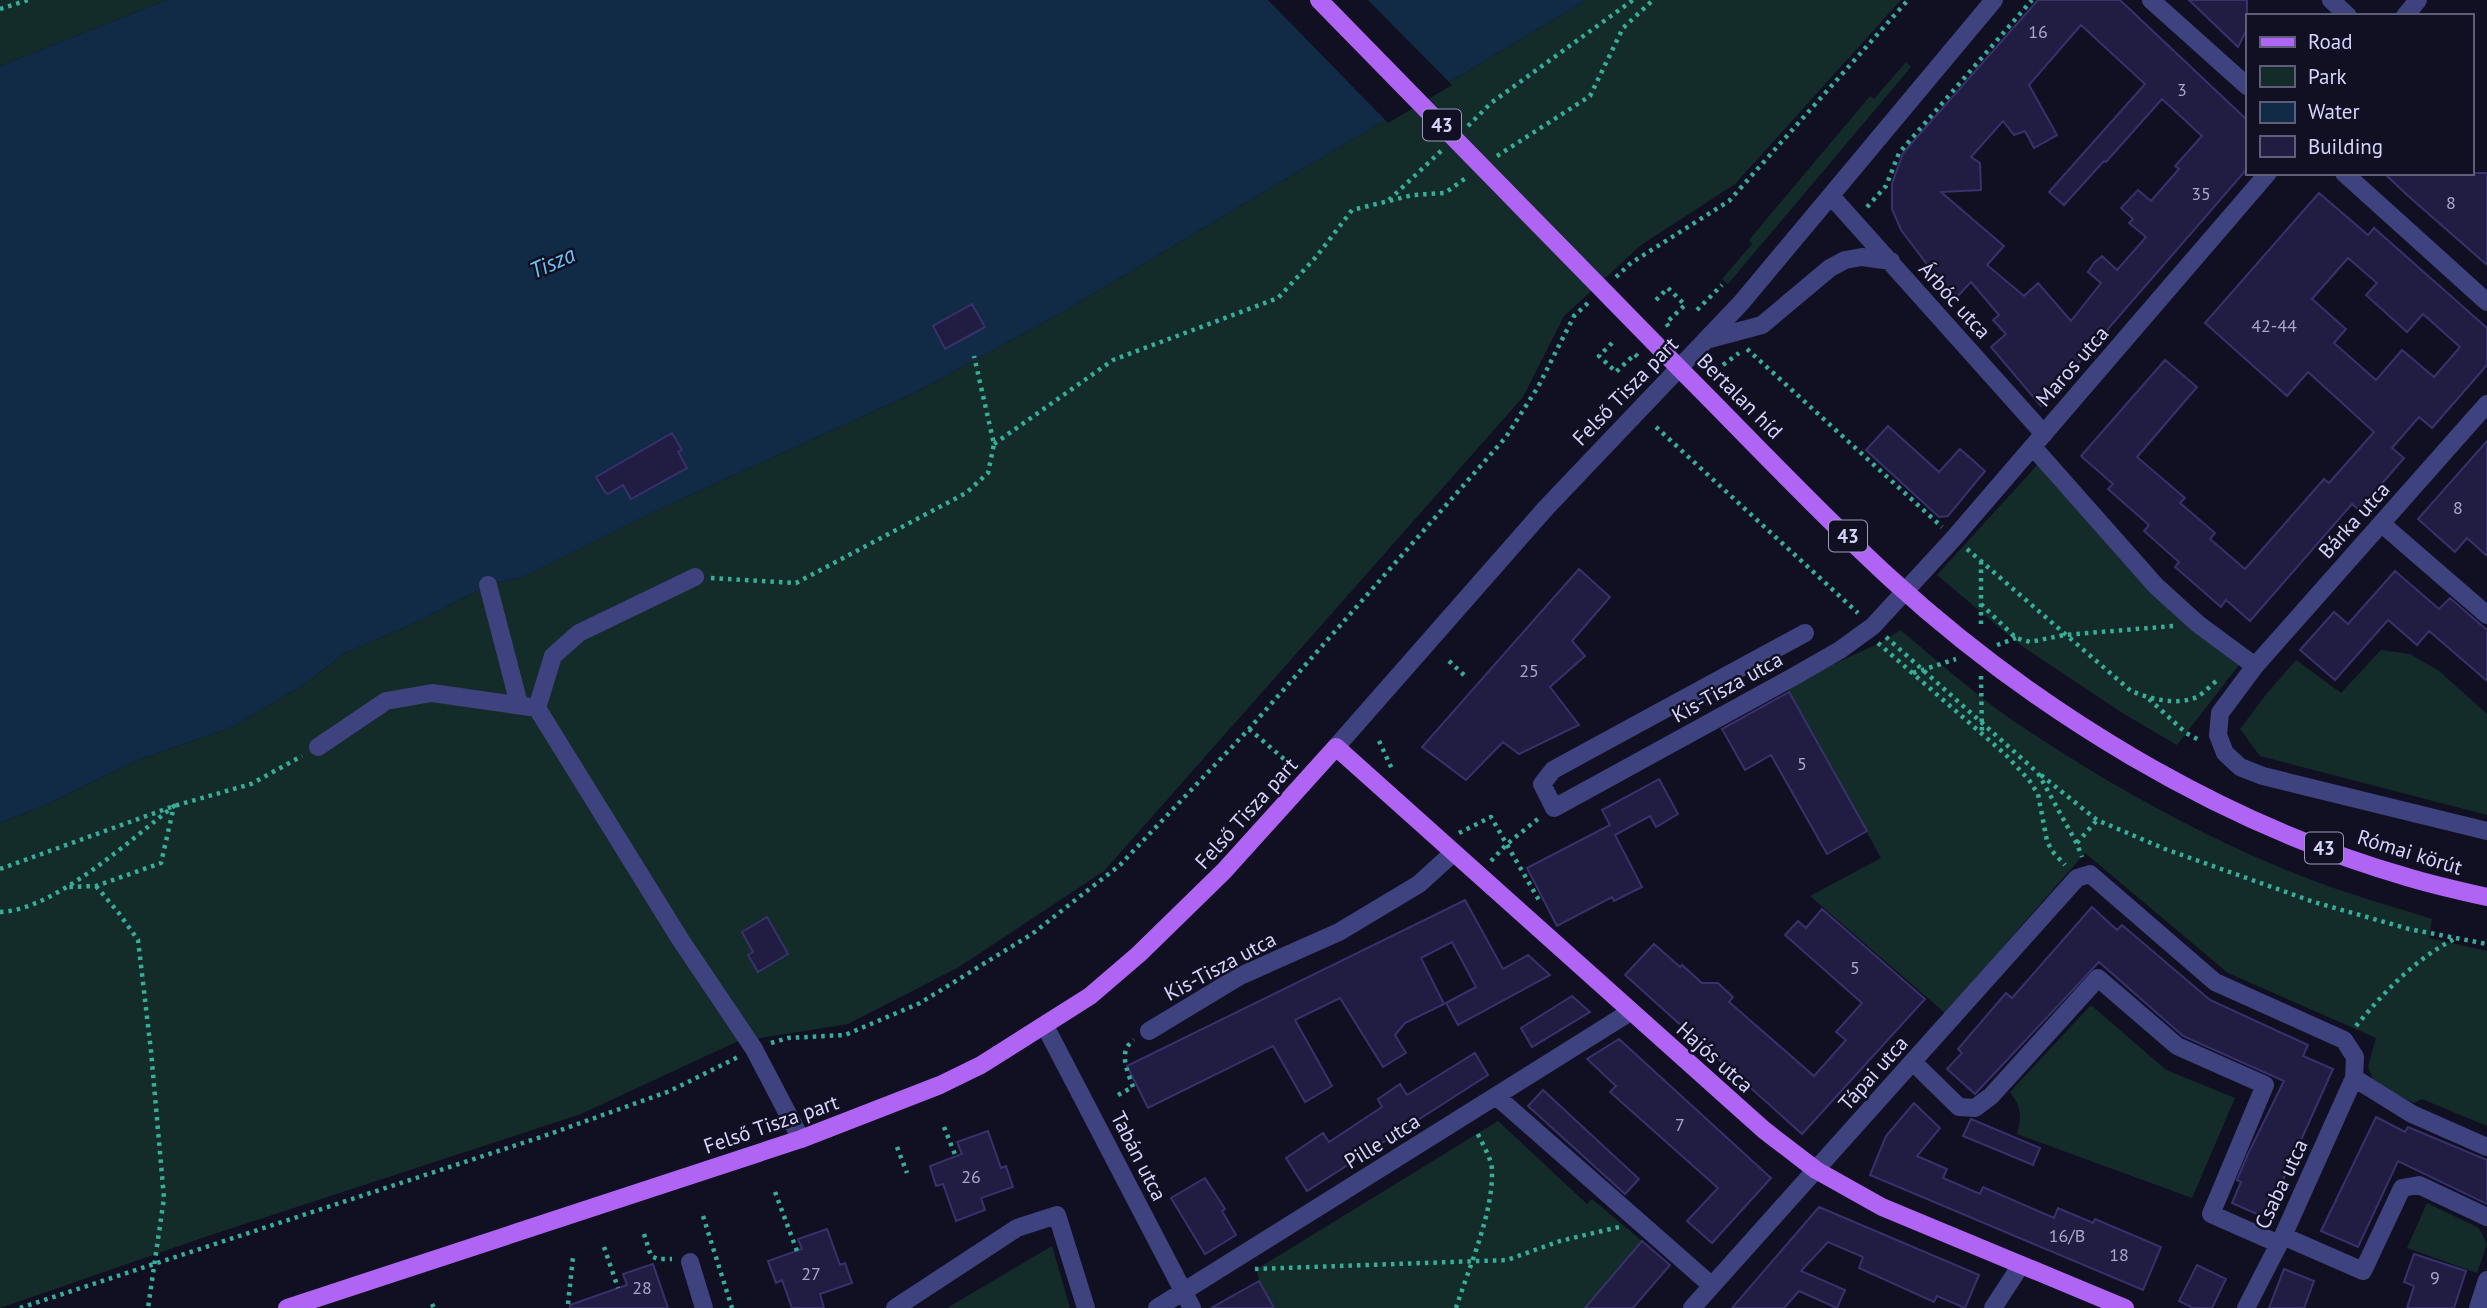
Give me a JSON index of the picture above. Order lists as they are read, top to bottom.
{
  "streets": {
    "main road": [
      "43",
      "Felső Tisza part",
      "Bertalan híd",
      "Római körút",
      "Hajós utca"
    ],
    "street": [
      "Árbóc utca",
      "Maros utca",
      "Bárka utca",
      "Kis-Tisza utca",
      "Tápai utca",
      "Pille utca",
      "Tabán utca",
      "Csaba utca"
    ]
  },
  "crossings": [
    ["Árbóc utca", "Maros utca"],
    ["Árbóc utca", "Felső Tisza part"],
    ["Maros utca", "Kis-Tisza utca"],
    ["Felső Tisza part", "Hajós utca"],
    ["Felső Tisza part", "Tabán utca"],
    ["Bertalan híd", "Római körút"],
    ["Kis-Tisza utca", "Hajós utca"],
    ["Hajós utca", "Tápai utca"],
    ["Hajós utca", "Pille utca"],
    ["Pille utca", "Tabán utca"]
  ],
  "water": ["Tisza"],
  "house_numbers": [
    "16",
    "3",
    "35",
    "8",
    "42-44",
    "8",
    "25",
    "5",
    "5",
    "7",
    "26",
    "16/B",
    "18",
    "27",
    "9",
    "28"
  ],
  "legend": [
    "Road",
    "Park",
    "Water",
    "Building"
  ]
}
